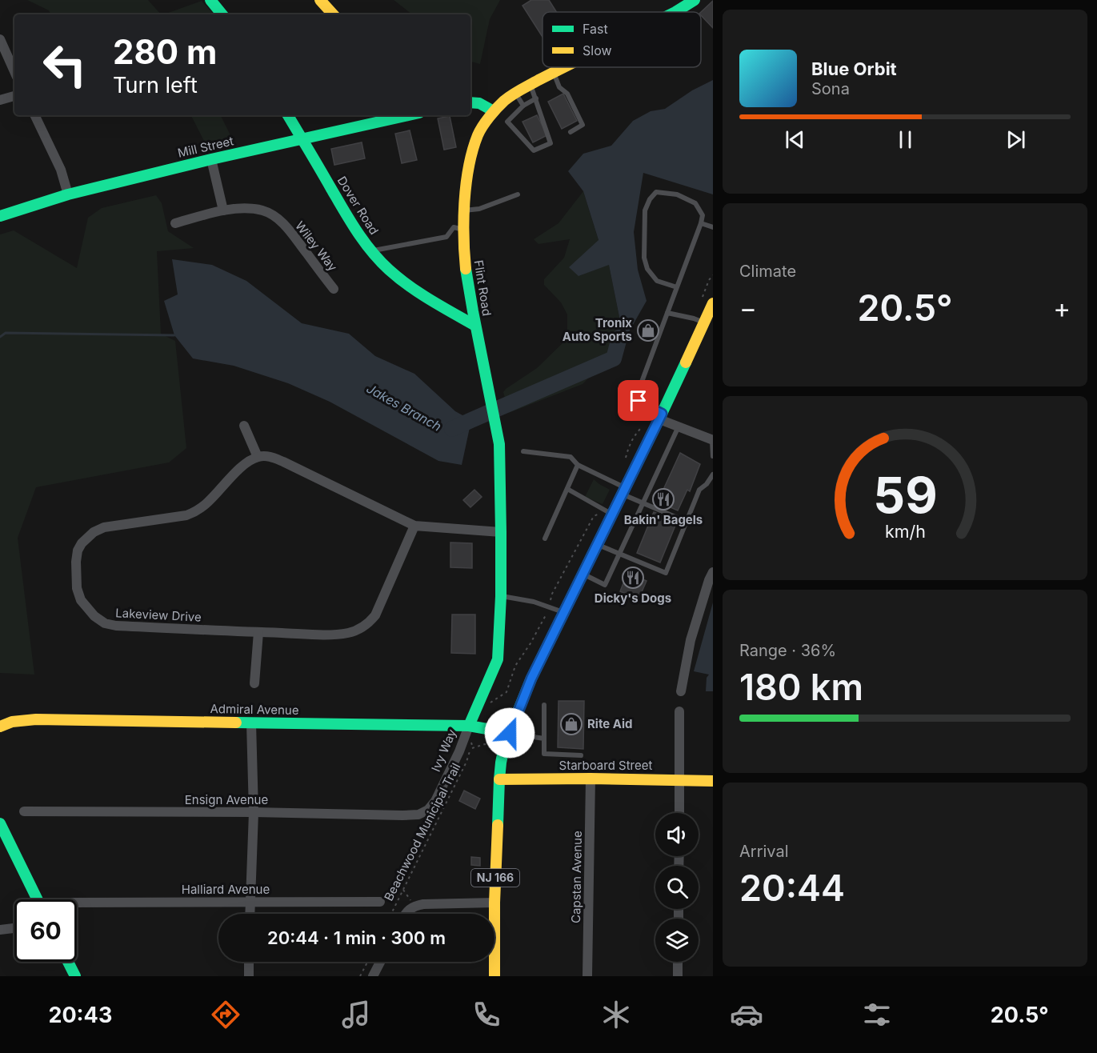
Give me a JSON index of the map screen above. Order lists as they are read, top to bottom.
{
  "streets": {
    "main road": [
      "Mill Street",
      "Dover Road",
      "Flint Road",
      "Admiral Avenue",
      "Ivy Way",
      "Starboard Street",
      "NJ 166"
    ],
    "street": [
      "Wiley Way",
      "Lakeview Drive",
      "Ensign Avenue",
      "Capstan Avenue",
      "Halliard Avenue"
    ],
    "path": ["Beachwood Municipal Trail"]
  },
  "crossings": [
    ["Mill Street", "Dover Road"],
    ["Dover Road", "Flint Road"],
    ["Flint Road", "Ivy Way"],
    ["Admiral Avenue", "Ivy Way"],
    ["Admiral Avenue", "NJ 166"],
    ["Ivy Way", "Ensign Avenue"],
    ["Ivy Way", "Beachwood Municipal Trail"],
    ["Starboard Street", "Capstan Avenue"],
    ["Starboard Street", "NJ 166"]
  ],
  "water": ["Jakes Branch"],
  "places": {
    "shop": ["Tronix Auto Sports", "Rite Aid"],
    "restaurant": ["Bakin' Bagels", "Dicky's Dogs"]
  },
  "legend": ["Fast", "Slow"],
  "page": {
    "turn": ["280 m", "Turn left"],
    "song": ["Blue Orbit", "Sona"],
    "tile": [
      "Climate",
      ["Range · 36%", "180 km"],
      ["Arrival", "20:44"]
    ],
    "heat": ["−", "20.5°", "+"],
    "limit": "60",
    "trip": "20:44 · 1 min · 300 m",
    "tabs": ["20:43", "20.5°"],
    "gauge": ["59", "km/h"]
  }
}
